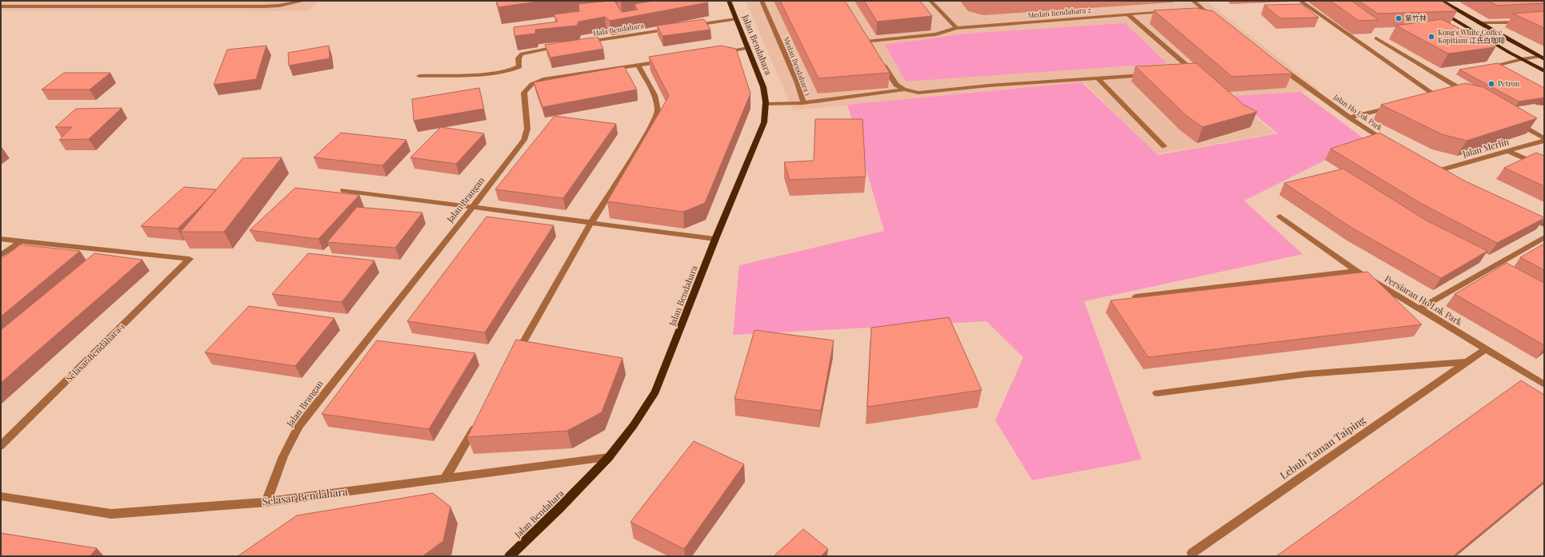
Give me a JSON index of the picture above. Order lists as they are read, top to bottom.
{
  "streets": {
    "main road": ["Jalan Bendahara"],
    "street": [
      "Medan Bendahara 2",
      "Hala Bendahara",
      "Medan Bendahara 1",
      "Jalan Ho Lok Park",
      "Jalan Merlin",
      "Jalan Brangan",
      "Persiaran Ho Lok Park",
      "Selasar Bendahara 1",
      "Lebuh Taman Taiping",
      "Selasar Bendahara"
    ]
  },
  "crossings": [
    ["Jalan Bendahara", "Medan Bendahara 1"],
    ["Jalan Bendahara", "Selasar Bendahara"],
    ["Jalan Brangan", "Selasar Bendahara"],
    ["Persiaran Ho Lok Park", "Lebuh Taman Taiping"]
  ],
  "places": ["紫竹林", "Kong's White Coffee Kopitiam 江氏白咖啡", "Petron"]
}
